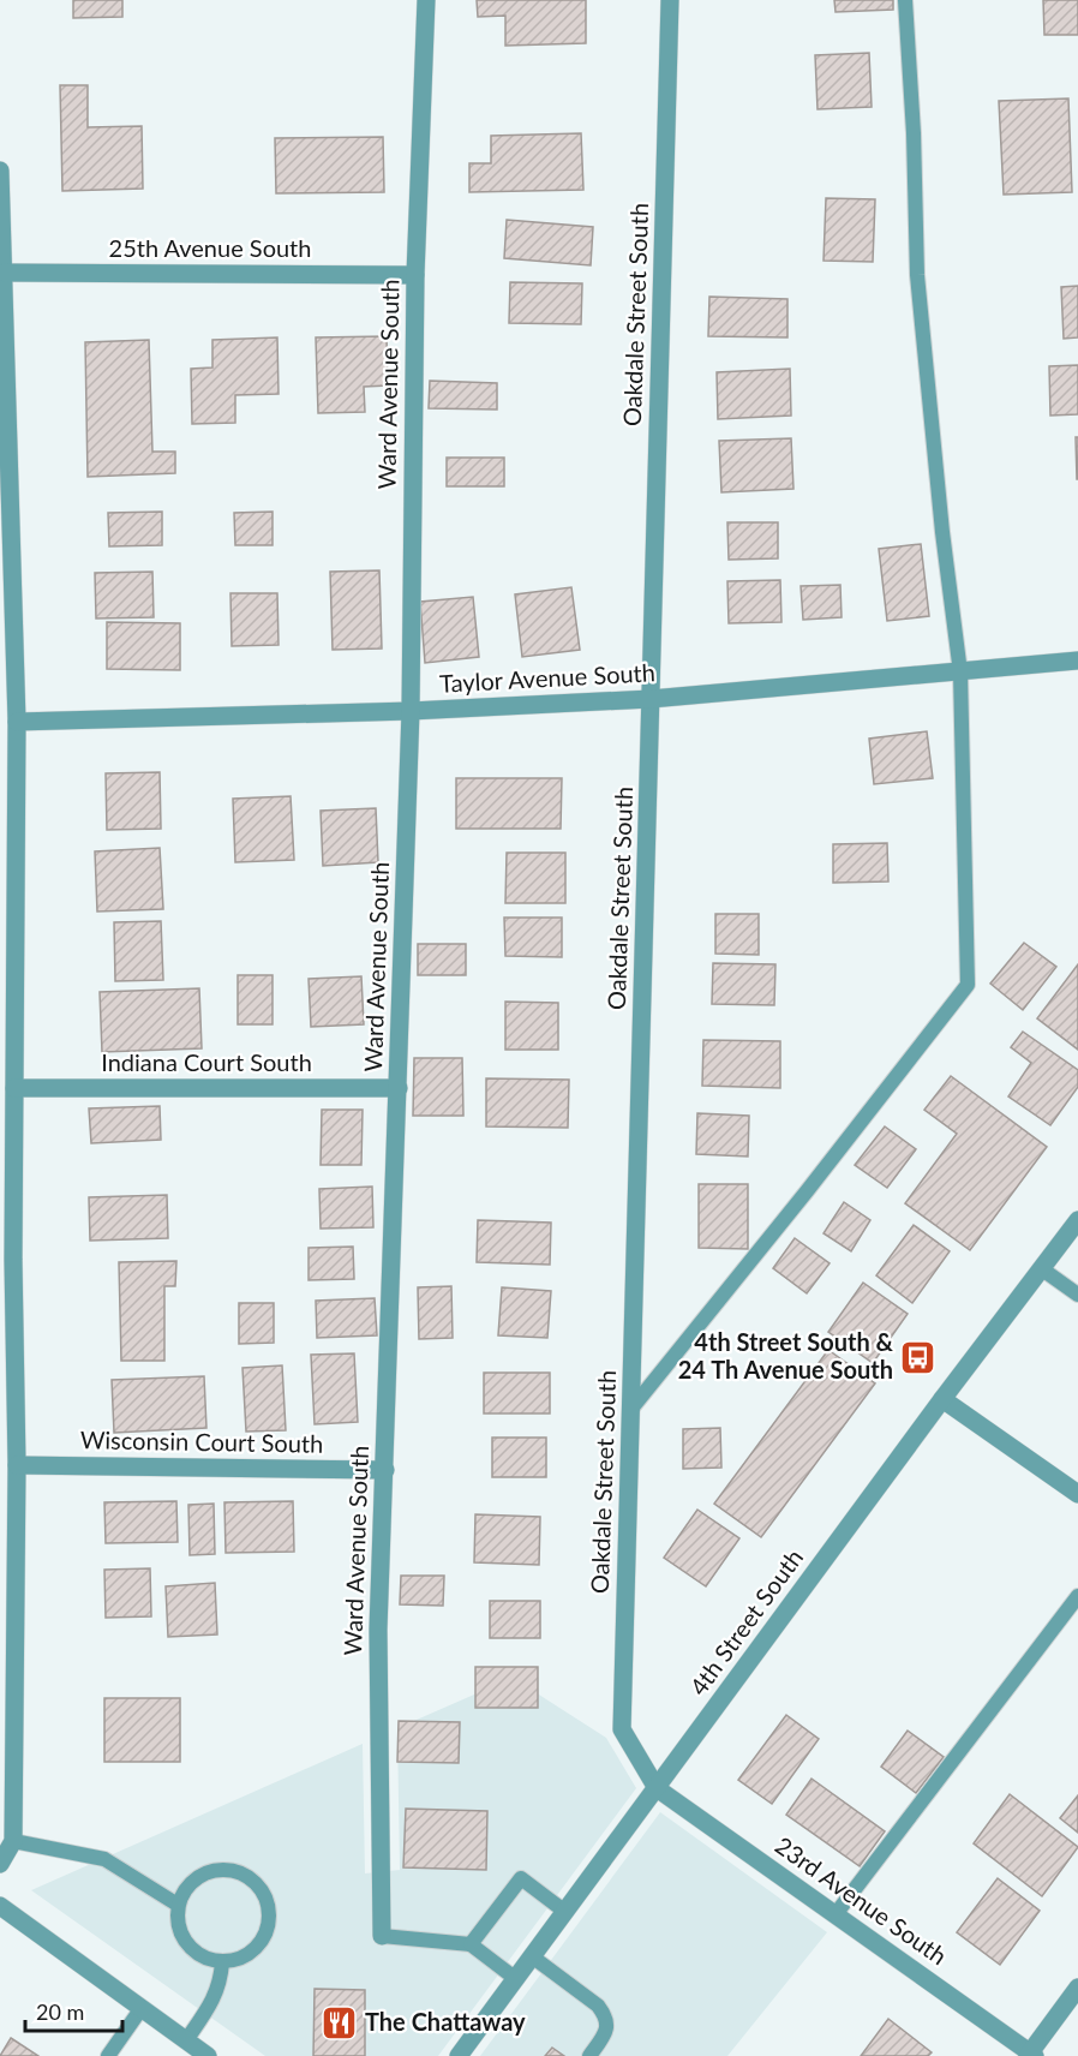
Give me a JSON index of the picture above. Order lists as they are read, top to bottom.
{
  "streets": {
    "street": [
      "25th Avenue South",
      "Oakdale Street South",
      "Ward Avenue South",
      "Taylor Avenue South",
      "Indiana Court South",
      "Wisconsin Court South",
      "4th Street South",
      "23rd Avenue South"
    ]
  },
  "crossings": [
    ["25th Avenue South", "Ward Avenue South"],
    ["Oakdale Street South", "Taylor Avenue South"],
    ["Oakdale Street South", "4th Street South"],
    ["Oakdale Street South", "23rd Avenue South"],
    ["Ward Avenue South", "Taylor Avenue South"],
    ["Ward Avenue South", "Indiana Court South"],
    ["Ward Avenue South", "Wisconsin Court South"],
    ["4th Street South", "23rd Avenue South"]
  ],
  "places": {
    "bus stop": ["4th Street South & 24 Th Avenue South"],
    "restaurant": ["The Chattaway"]
  },
  "scale_bar": "20 m"
}
